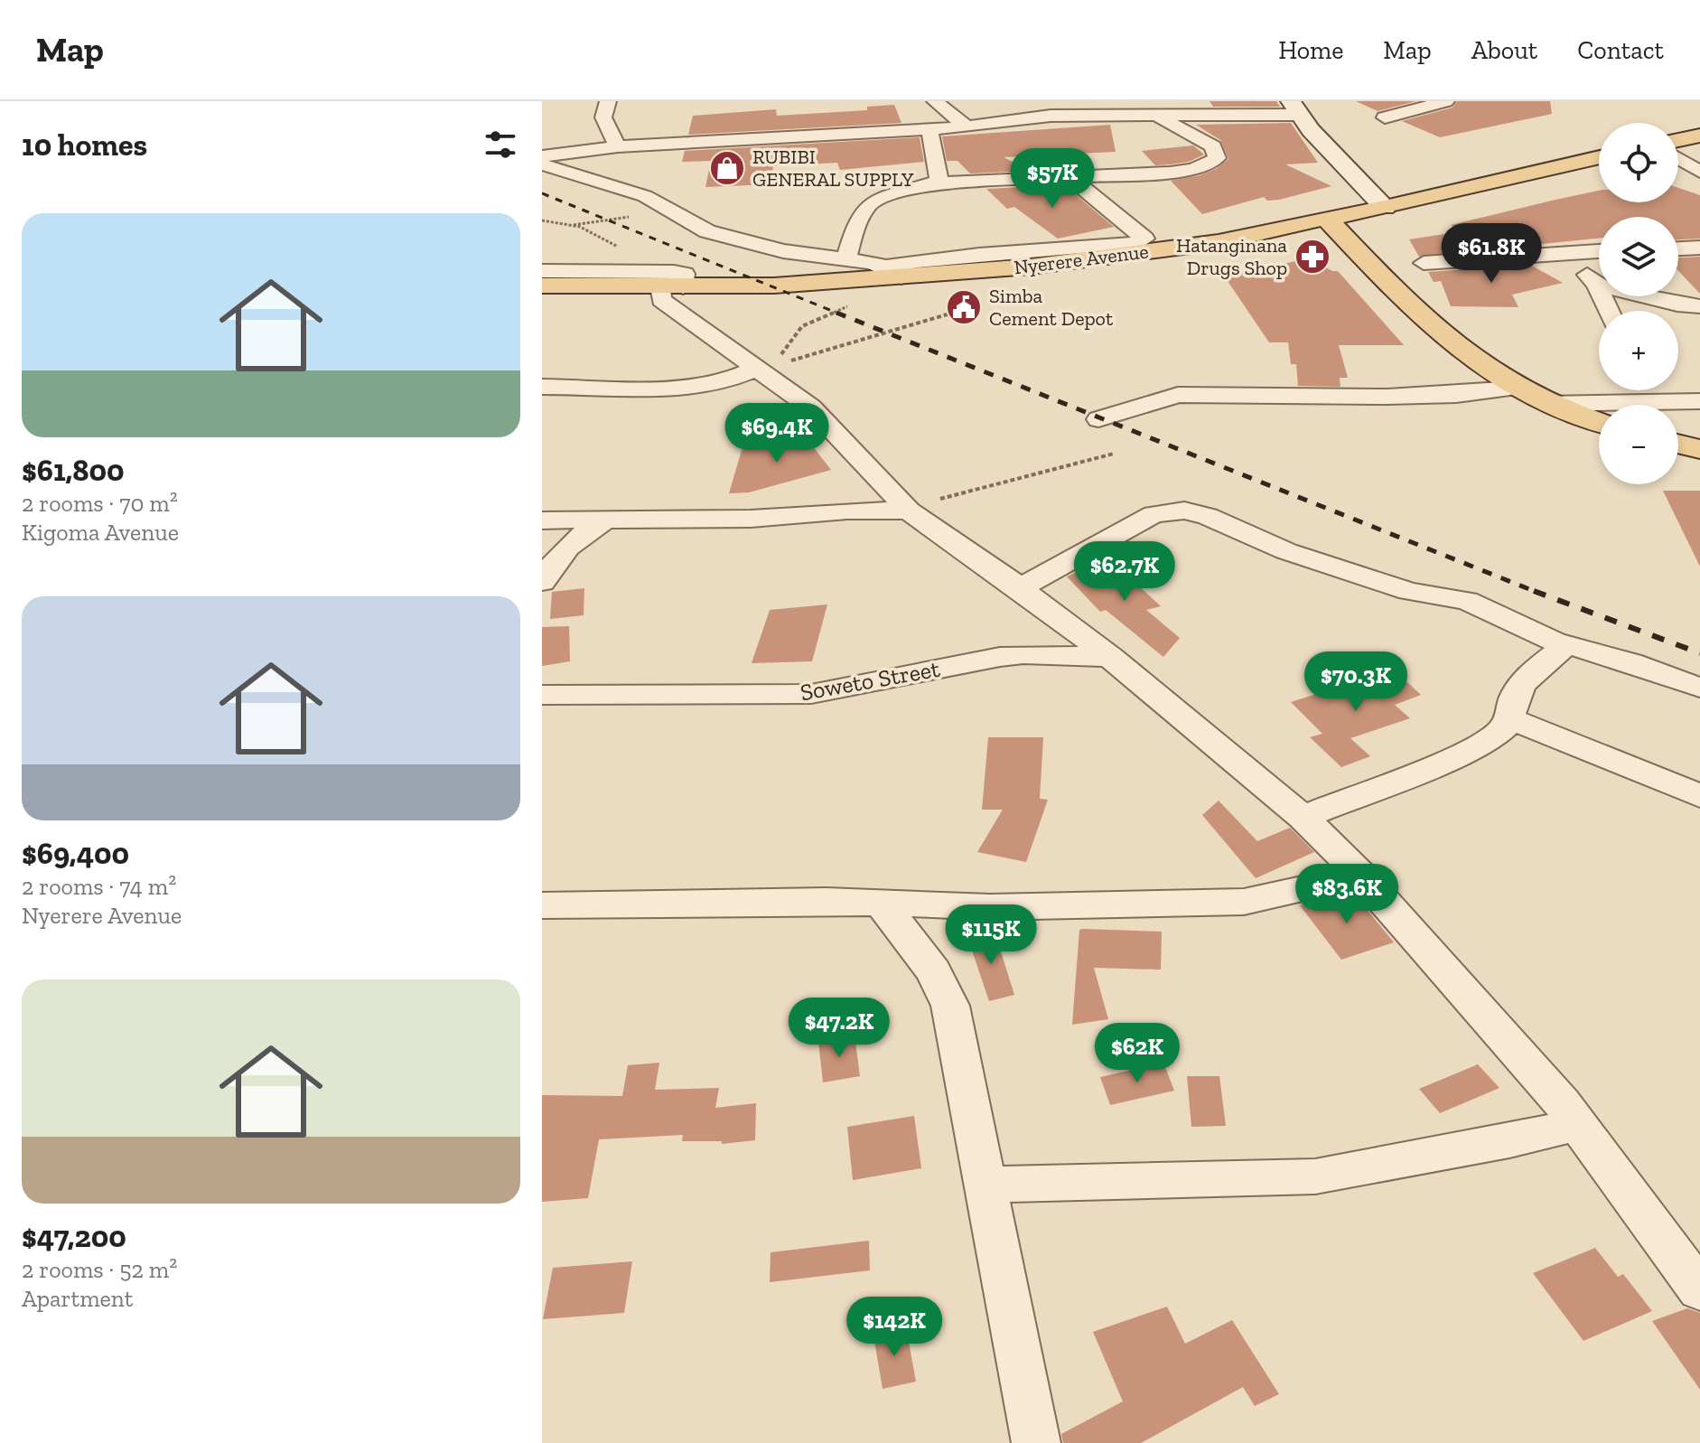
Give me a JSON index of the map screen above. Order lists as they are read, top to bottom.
{
  "streets": {
    "main road": ["Nyerere Avenue"],
    "street": ["Soweto Street"]
  },
  "places": {
    "shop": ["RUBIBI GENERAL SUPPLY"],
    "pharmacy": ["Hatanginana Drugs Shop"],
    "public building": ["Simba Cement Depot"]
  },
  "page": {
    "header": "Map",
    "nav": [
      "Home",
      "Map",
      "About",
      "Contact"
    ],
    "heading": "10 homes",
    "map_buttons": ["+", "−"],
    "price": [
      "$57K",
      "$61.8K",
      "$69.4K",
      "$62.7K",
      "$70.3K",
      "$83.6K",
      "$115K",
      "$47.2K",
      "$62K",
      "$142K"
    ],
    "list": [
      {
        "name": "$61,800",
        "note": "2 rooms · 70 m² · Kigoma Avenue"
      },
      {
        "name": "$69,400",
        "note": "2 rooms · 74 m² · Nyerere Avenue"
      },
      {
        "name": "$47,200",
        "note": "2 rooms · 52 m² · Apartment"
      }
    ]
  }
}
